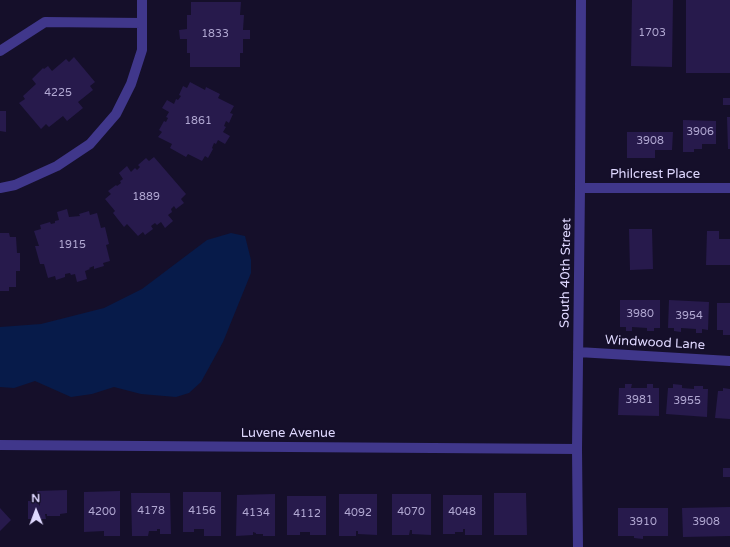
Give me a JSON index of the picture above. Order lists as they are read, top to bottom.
{
  "streets": {
    "street": [
      "Philcrest Place",
      "South 40th Street",
      "Windwood Lane",
      "Luvene Avenue"
    ]
  },
  "crossings": [
    ["Philcrest Place", "South 40th Street"],
    ["South 40th Street", "Windwood Lane"],
    ["South 40th Street", "Luvene Avenue"]
  ],
  "house_numbers": [
    "1703",
    "1833",
    "4225",
    "1861",
    "3906",
    "3908",
    "1889",
    "1915",
    "3980",
    "3954",
    "3981",
    "3955",
    "4178",
    "4156",
    "4200",
    "4070",
    "4048",
    "4134",
    "4092",
    "4112",
    "3910",
    "3908"
  ],
  "north": "top"
}
